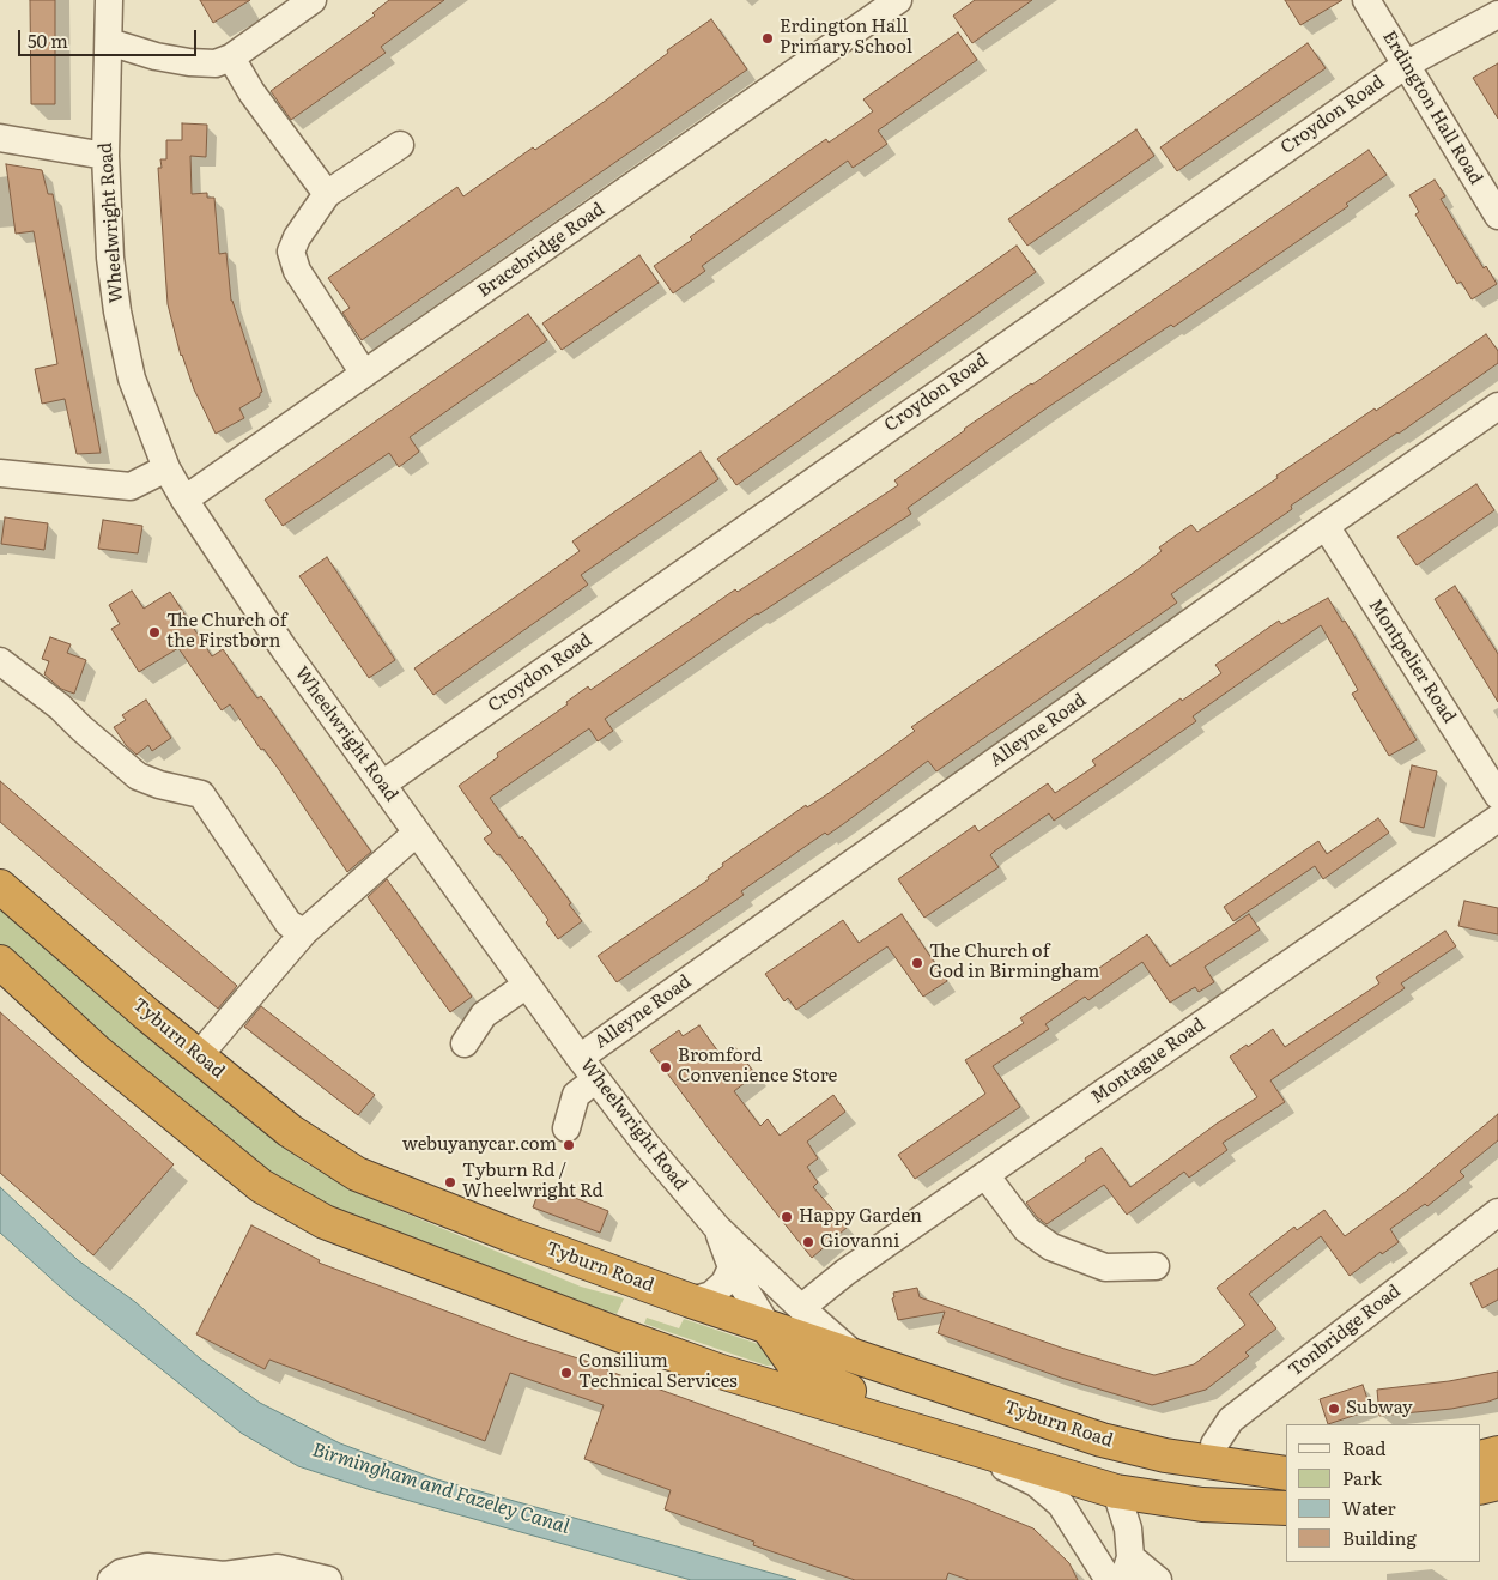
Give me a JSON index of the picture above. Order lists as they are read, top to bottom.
{
  "streets": {
    "highway": ["Tyburn Road"],
    "street": [
      "Erdington Hall Road",
      "Croydon Road",
      "Wheelwright Road",
      "Bracebridge Road",
      "Montpelier Road",
      "Alleyne Road",
      "Montague Road",
      "Tonbridge Road"
    ]
  },
  "crossings": [
    ["Erdington Hall Road", "Croydon Road"],
    ["Croydon Road", "Wheelwright Road"],
    ["Wheelwright Road", "Bracebridge Road"],
    ["Wheelwright Road", "Alleyne Road"],
    ["Wheelwright Road", "Tyburn Road"],
    ["Wheelwright Road", "Montague Road"],
    ["Montpelier Road", "Alleyne Road"],
    ["Tyburn Road", "Tonbridge Road"]
  ],
  "water": ["Birmingham and Fazeley Canal"],
  "places": [
    "Erdington Hall Primary School",
    "The Church of the Firstborn",
    "The Church of God in Birmingham",
    "Bromford Convenience Store",
    "webuyanycar.com",
    "Tyburn Rd / Wheelwright Rd",
    "Happy Garden",
    "Giovanni",
    "Consilium Technical Services",
    "Subway"
  ],
  "legend": [
    "Road",
    "Park",
    "Water",
    "Building"
  ],
  "scale_bar": "50 m"
}
